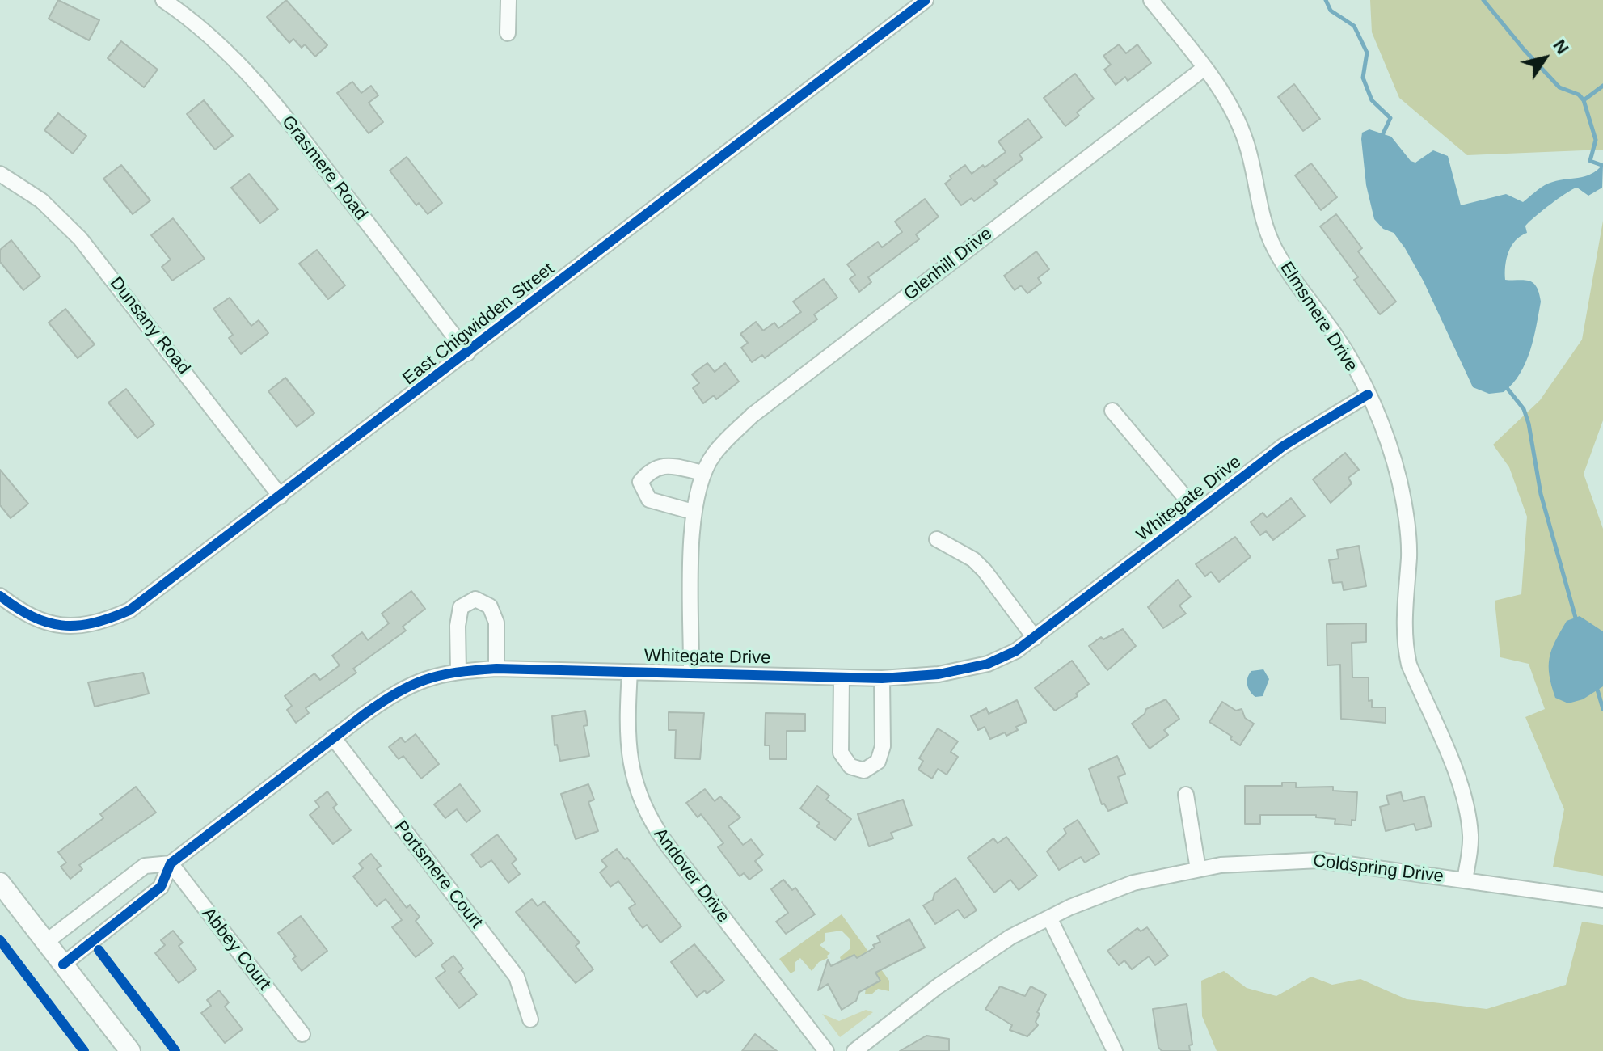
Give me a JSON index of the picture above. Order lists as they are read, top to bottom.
{
  "streets": {
    "street": [
      "Grasmere Road",
      "Glenhill Drive",
      "Elmsmere Drive",
      "East Chigwidden Street",
      "Dunsany Road",
      "Whitegate Drive",
      "Coldspring Drive",
      "Portsmere Court",
      "Andover Drive",
      "Abbey Court"
    ]
  },
  "crossings": [
    ["Grasmere Road", "East Chigwidden Street"],
    ["Glenhill Drive", "Elmsmere Drive"],
    ["Glenhill Drive", "Whitegate Drive"],
    ["Elmsmere Drive", "Whitegate Drive"],
    ["Elmsmere Drive", "Coldspring Drive"],
    ["East Chigwidden Street", "Dunsany Road"],
    ["Whitegate Drive", "Portsmere Court"],
    ["Whitegate Drive", "Andover Drive"],
    ["Whitegate Drive", "Abbey Court"]
  ],
  "north": "top right"
}
